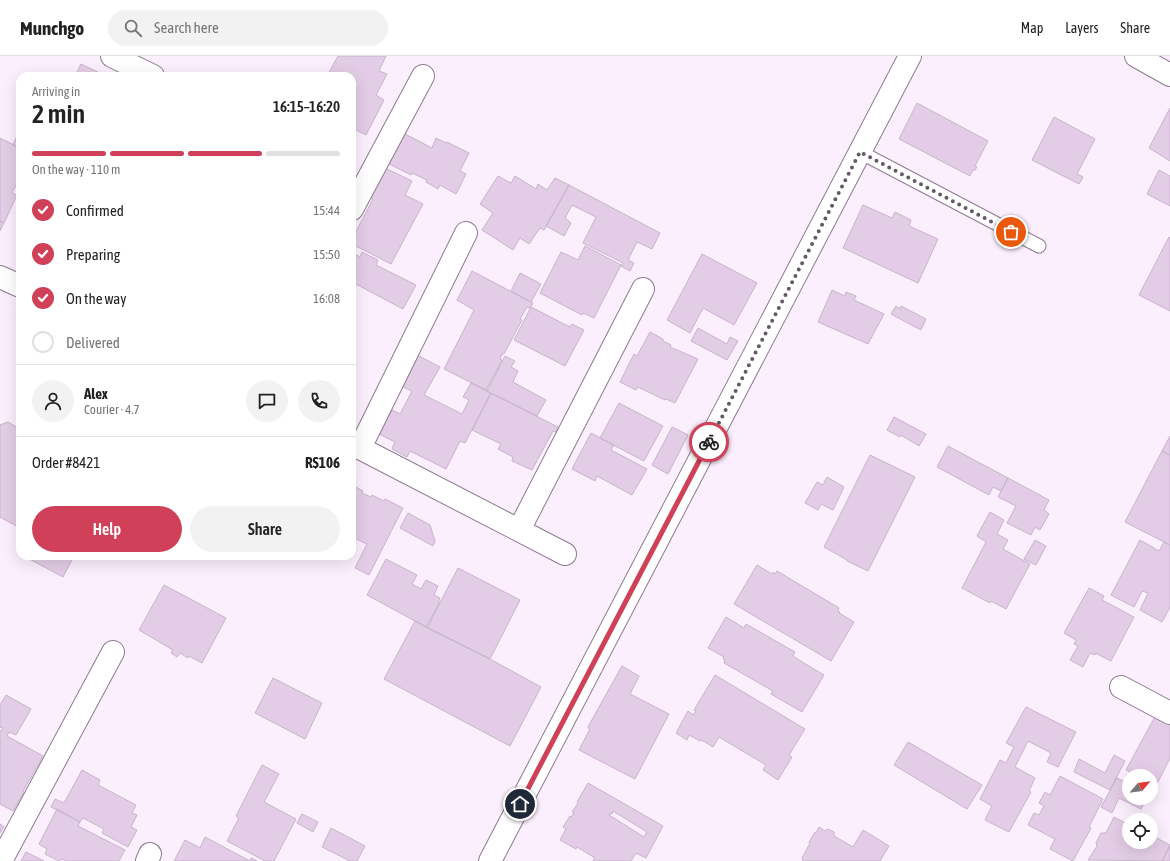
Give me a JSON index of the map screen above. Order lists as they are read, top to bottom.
{
  "north": "top right",
  "page": {
    "header": "Munchgo",
    "search": "Search here",
    "nav": ["Map", "Layers", "Share"],
    "heading": ["2 min", "Arriving in", "16:15–16:20"],
    "panel": [
      "Alex",
      "Courier · 4.7",
      "Order #8421",
      "R$106"
    ],
    "bar": "On the way · 110 m",
    "list": [
      ["Confirmed", "15:44"],
      ["Preparing", "15:50"],
      ["On the way", "16:08"],
      "Delivered"
    ],
    "buttons": ["Help", "Share"]
  }
}
